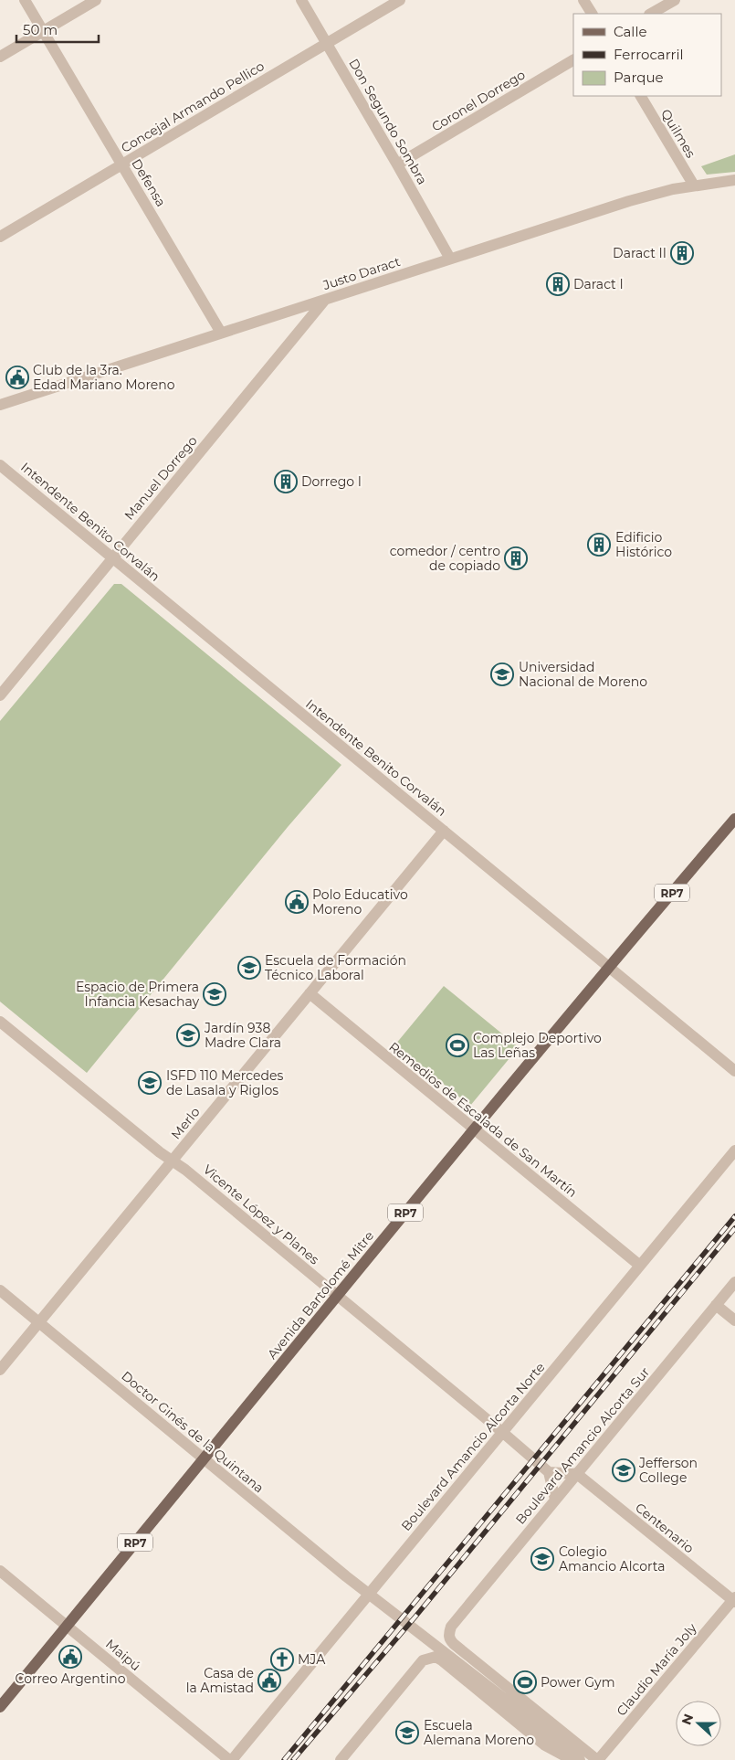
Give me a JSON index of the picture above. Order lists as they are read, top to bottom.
{
  "streets": {
    "main road": ["RP7", "Avenida Bartolomé Mitre"],
    "street": [
      "Coronel Dorrego",
      "Concejal Armando Pellico",
      "Don Segundo Sombra",
      "Quilmes",
      "Defensa",
      "Justo Daract",
      "Manuel Dorrego",
      "Intendente Benito Corvalán",
      "Remedios de Escalada de San Martín",
      "Merlo",
      "Vicente López y Planes",
      "Doctor Ginés de la Quintana",
      "Boulevard Amancio Alcorta Sur",
      "Boulevard Amancio Alcorta Norte",
      "Centenario",
      "Maipú",
      "Claudio María Joly"
    ]
  },
  "crossings": [
    ["Coronel Dorrego", "Don Segundo Sombra"],
    ["Concejal Armando Pellico", "Don Segundo Sombra"],
    ["Concejal Armando Pellico", "Defensa"],
    ["Don Segundo Sombra", "Justo Daract"],
    ["Quilmes", "Justo Daract"],
    ["Defensa", "Justo Daract"],
    ["Justo Daract", "Manuel Dorrego"],
    ["Manuel Dorrego", "Intendente Benito Corvalán"],
    ["Intendente Benito Corvalán", "Merlo"],
    ["Intendente Benito Corvalán", "Avenida Bartolomé Mitre"],
    ["Remedios de Escalada de San Martín", "Merlo"],
    ["Remedios de Escalada de San Martín", "Avenida Bartolomé Mitre"],
    ["Remedios de Escalada de San Martín", "Boulevard Amancio Alcorta Norte"],
    ["Merlo", "Vicente López y Planes"],
    ["Merlo", "Doctor Ginés de la Quintana"],
    ["Vicente López y Planes", "Avenida Bartolomé Mitre"],
    ["Vicente López y Planes", "Boulevard Amancio Alcorta Norte"],
    ["Avenida Bartolomé Mitre", "Doctor Ginés de la Quintana"],
    ["Avenida Bartolomé Mitre", "Maipú"],
    ["Doctor Ginés de la Quintana", "Boulevard Amancio Alcorta Norte"],
    ["Boulevard Amancio Alcorta Sur", "Centenario"],
    ["Boulevard Amancio Alcorta Sur", "Claudio María Joly"],
    ["Boulevard Amancio Alcorta Norte", "Maipú"],
    ["Centenario", "Claudio María Joly"]
  ],
  "places": {
    "building": [
      "Daract II",
      "Daract I",
      "Dorrego I",
      "Edificio Histórico",
      "comedor / centro de copiado"
    ],
    "public building": [
      "Club de la 3ra. Edad Mariano Moreno",
      "Polo Educativo Moreno",
      "Correo Argentino",
      "Casa de la Amistad"
    ],
    "school or university": [
      "Universidad Nacional de Moreno",
      "Escuela de Formación Técnico Laboral",
      "Espacio de Primera Infancia Kesachay",
      "Jardín 938 Madre Clara",
      "ISFD 110 Mercedes de Lasala y Riglos",
      "Jefferson College",
      "Colegio Amancio Alcorta",
      "Escuela Alemana Moreno"
    ],
    "sports": ["Complejo Deportivo Las Leñas", "Power Gym"],
    "church": ["MJA"]
  },
  "legend": ["Calle", "Ferrocarril", "Parque"],
  "scale_bar": "50 m",
  "north": "left"
}
